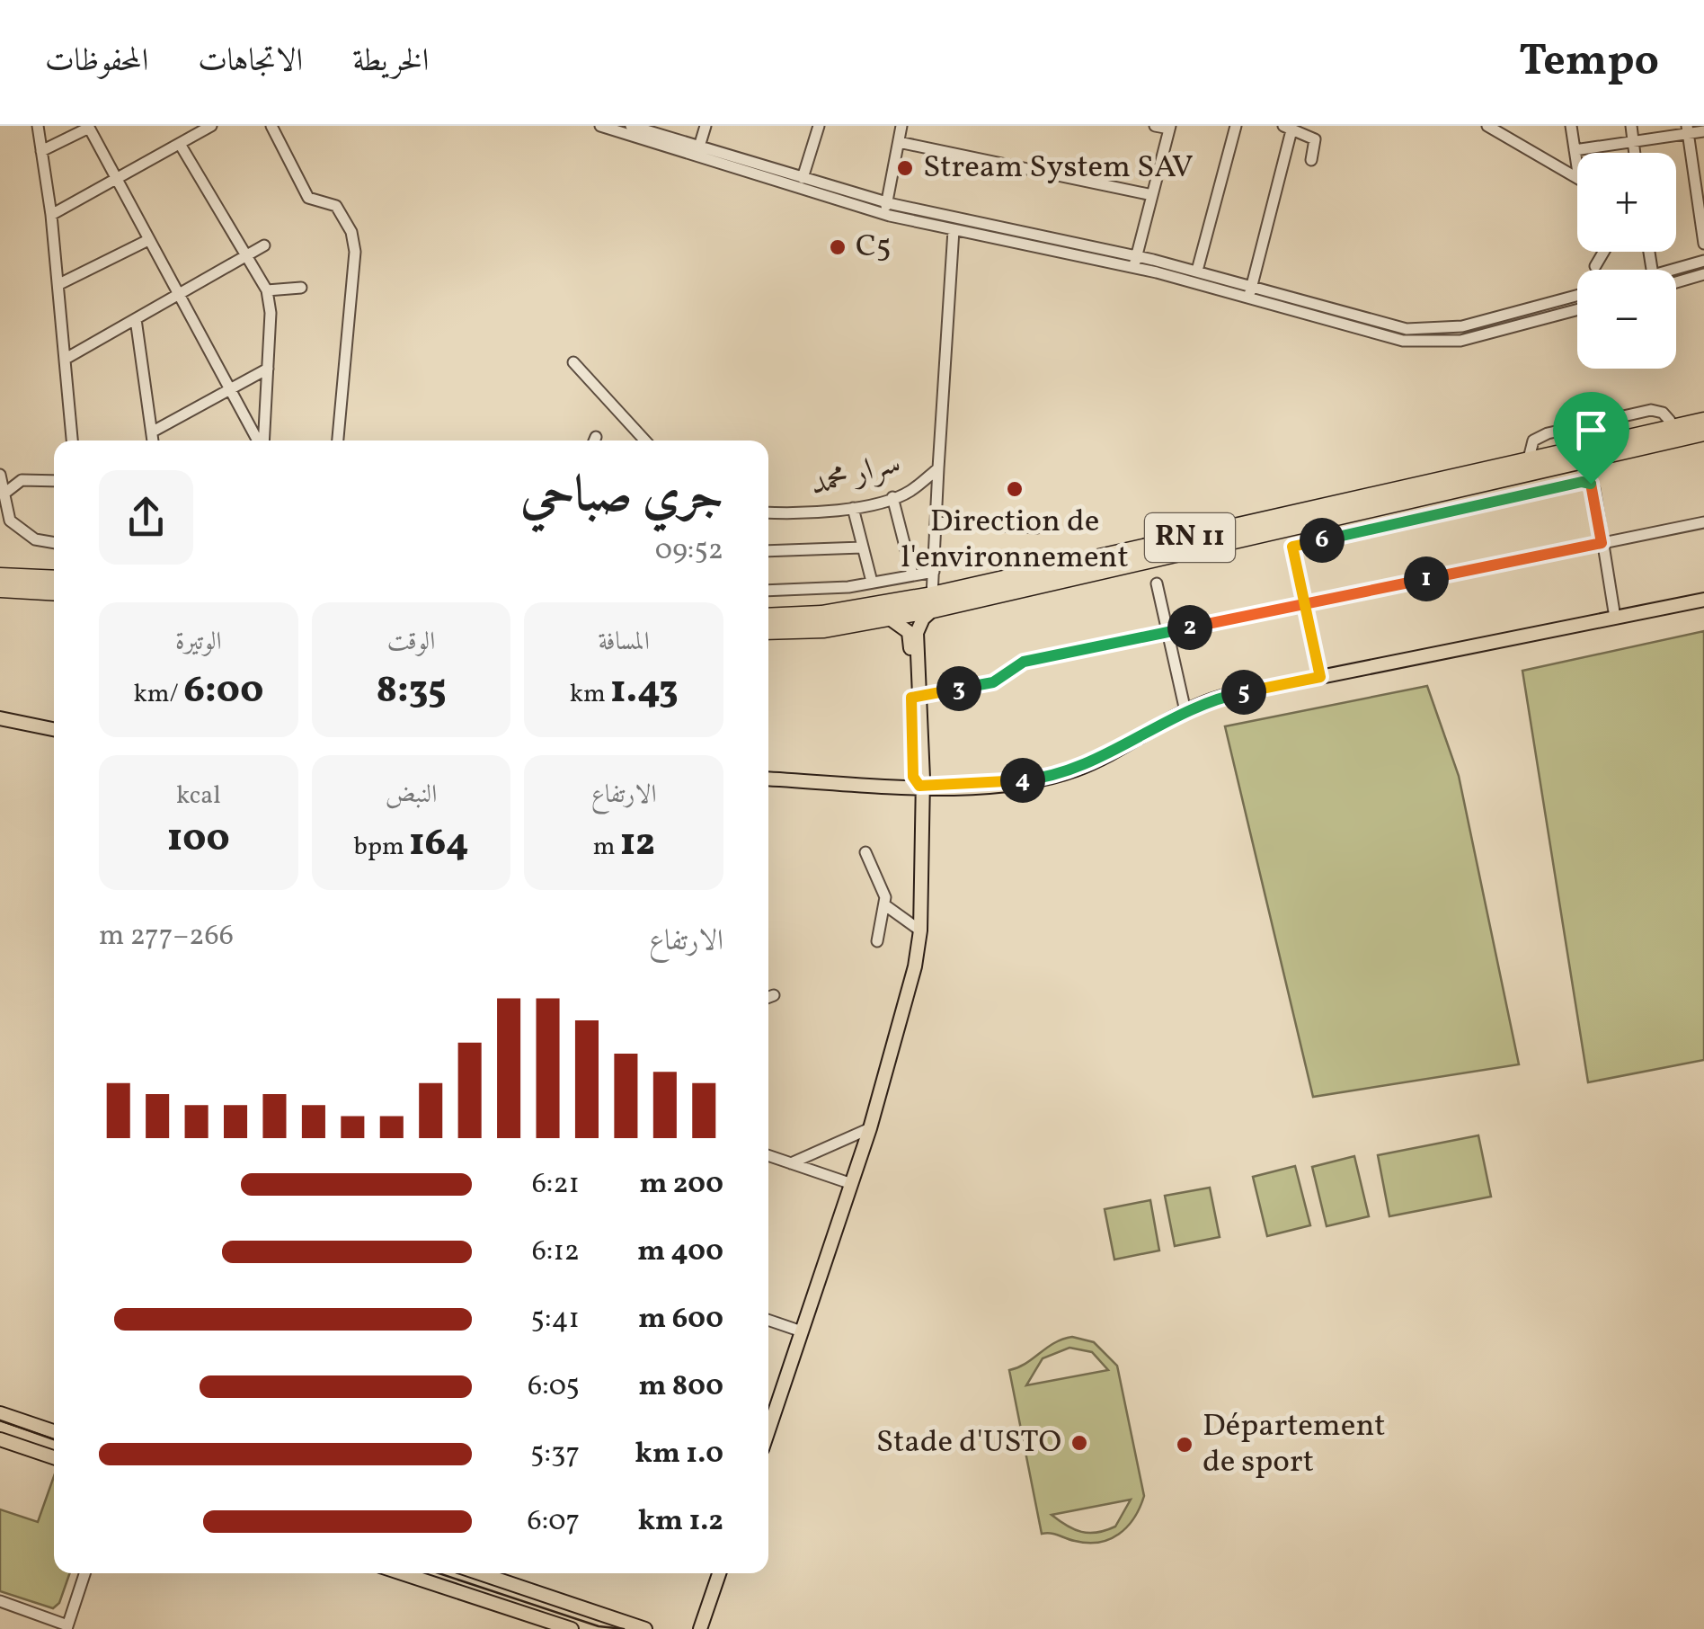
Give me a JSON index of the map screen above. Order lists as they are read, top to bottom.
{
  "streets": {
    "highway": ["RN 11"],
    "street": ["سرار محمد"]
  },
  "crossings": [
    ["سرار محمد", "RN 11"]
  ],
  "places": [
    "Stream System SAV",
    "C5",
    "Direction de l'environnement",
    "Stade d'USTO",
    "Département de sport"
  ],
  "page": {
    "header": "Tempo",
    "nav": ["الخريطة", "الاتجاهات", "المحفوظات"],
    "map_buttons": ["+", "−"],
    "heading": ["جري صباحي", "09:52"],
    "pins": [
      "6",
      "1",
      "2",
      "3",
      "5",
      "4"
    ],
    "stats": [
      ["المسافة", "1.43 km"],
      ["الوقت", "8:35"],
      ["الوتيرة", "6:00 /km"],
      ["الارتفاع", "12 m"],
      ["النبض", "164 bpm"],
      ["kcal", "100"]
    ],
    "chart": ["الارتفاع", "266–277 m"],
    "list": [
      {
        "name": "200 m",
        "note": "6:21"
      },
      {
        "name": "400 m",
        "note": "6:12"
      },
      {
        "name": "600 m",
        "note": "5:41"
      },
      {
        "name": "800 m",
        "note": "6:05"
      },
      {
        "name": "1.0 km",
        "note": "5:37"
      },
      {
        "name": "1.2 km",
        "note": "6:07"
      }
    ]
  }
}
